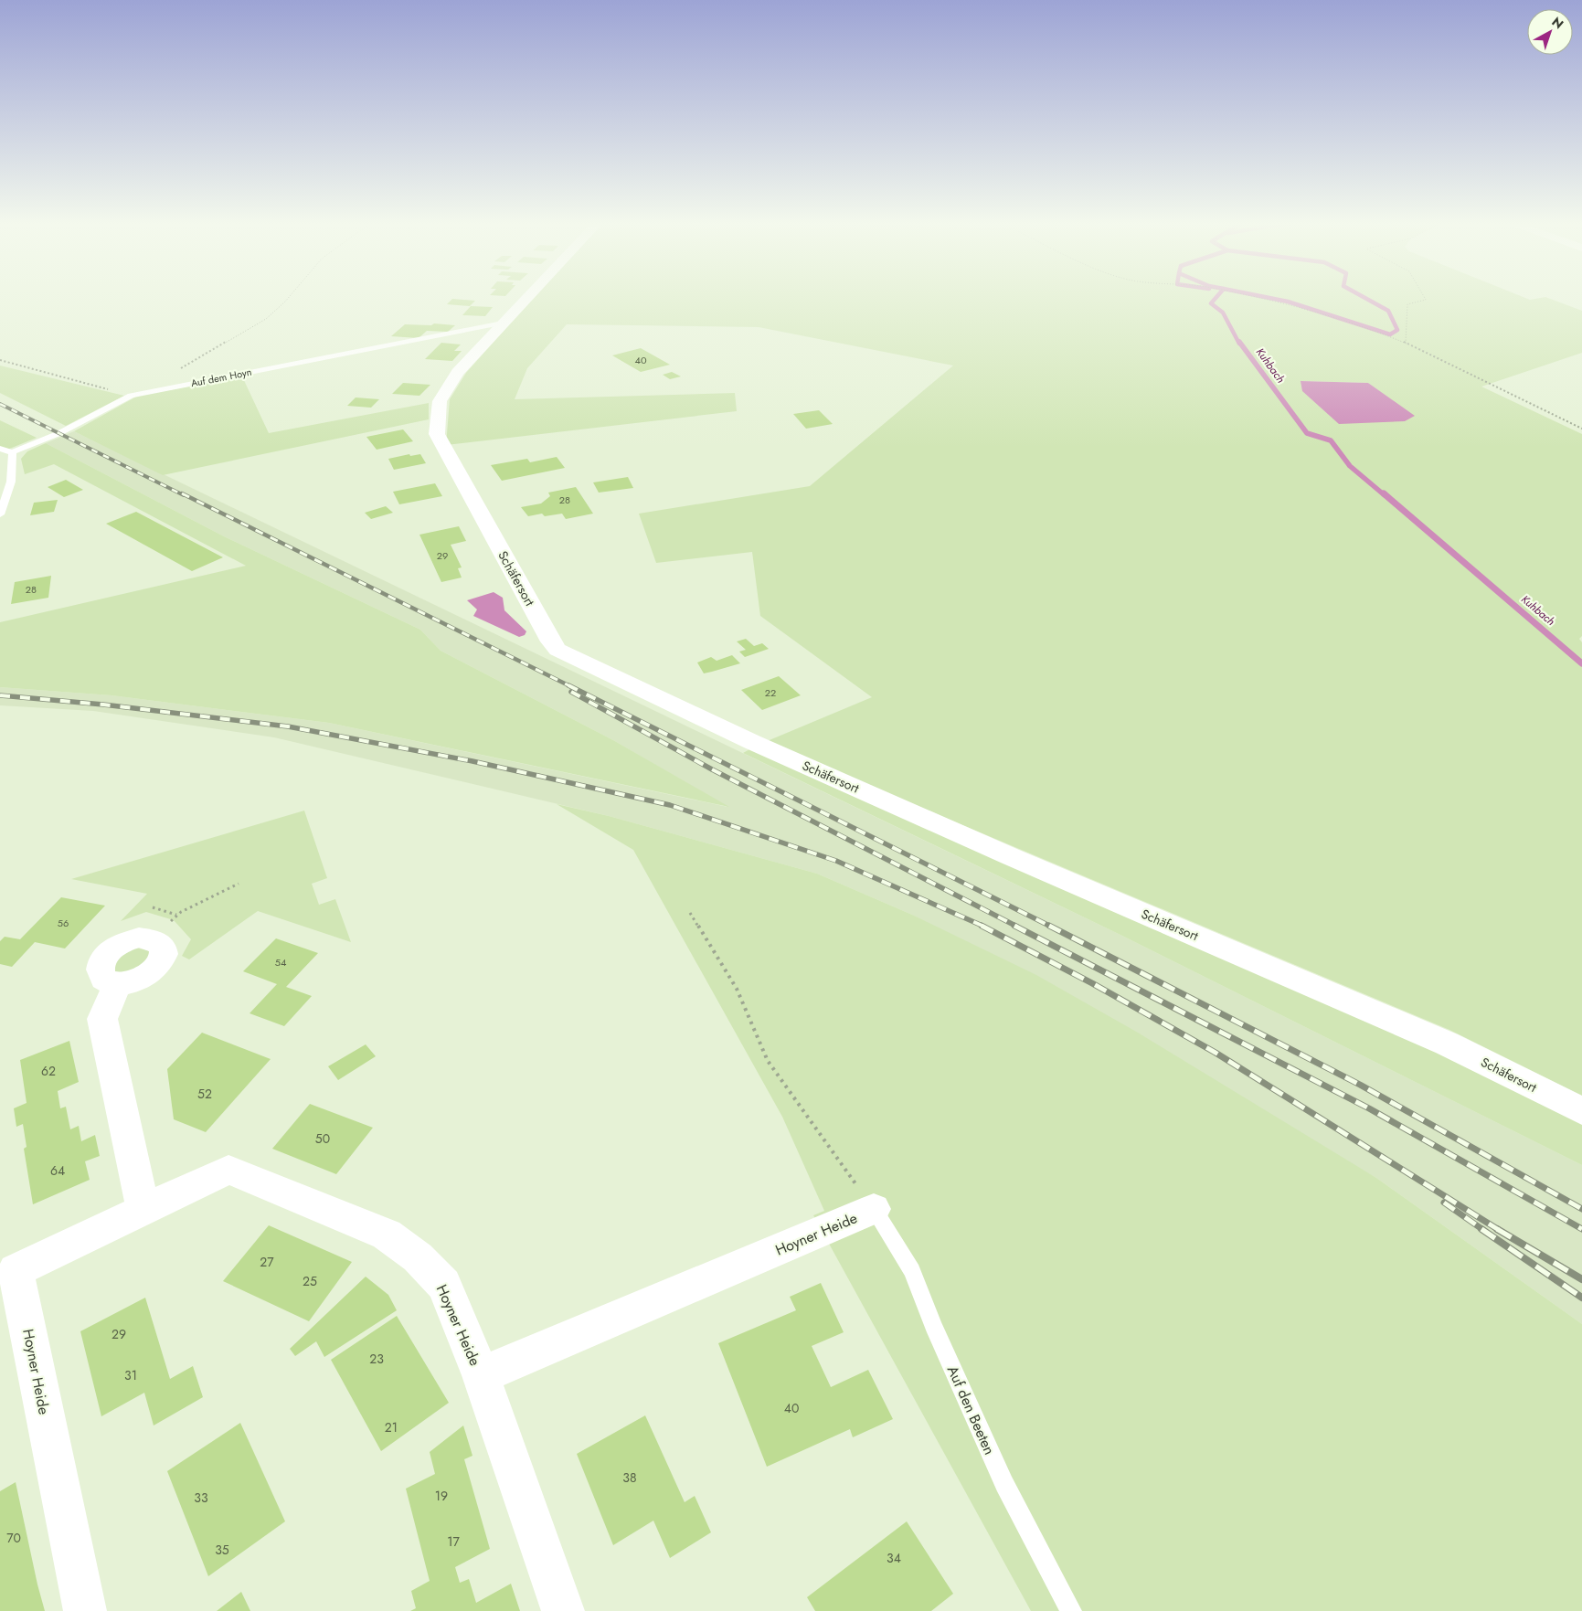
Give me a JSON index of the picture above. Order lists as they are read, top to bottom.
{
  "streets": {
    "street": ["Schäfersort", "Hoyner Heide"],
    "lane": ["Auf dem Hoyn", "Auf den Beeten"]
  },
  "crossings": [
    ["Auf dem Hoyn", "Schäfersort"],
    ["Hoyner Heide", "Auf den Beeten"]
  ],
  "water": ["Kuhbach"],
  "house_numbers": [
    "40",
    "28",
    "29",
    "28",
    "22",
    "56",
    "54",
    "62",
    "52",
    "50",
    "64",
    "27",
    "25",
    "29",
    "23",
    "31",
    "40",
    "21",
    "38",
    "19",
    "33",
    "70",
    "17",
    "35",
    "34"
  ],
  "north": "top right"
}
